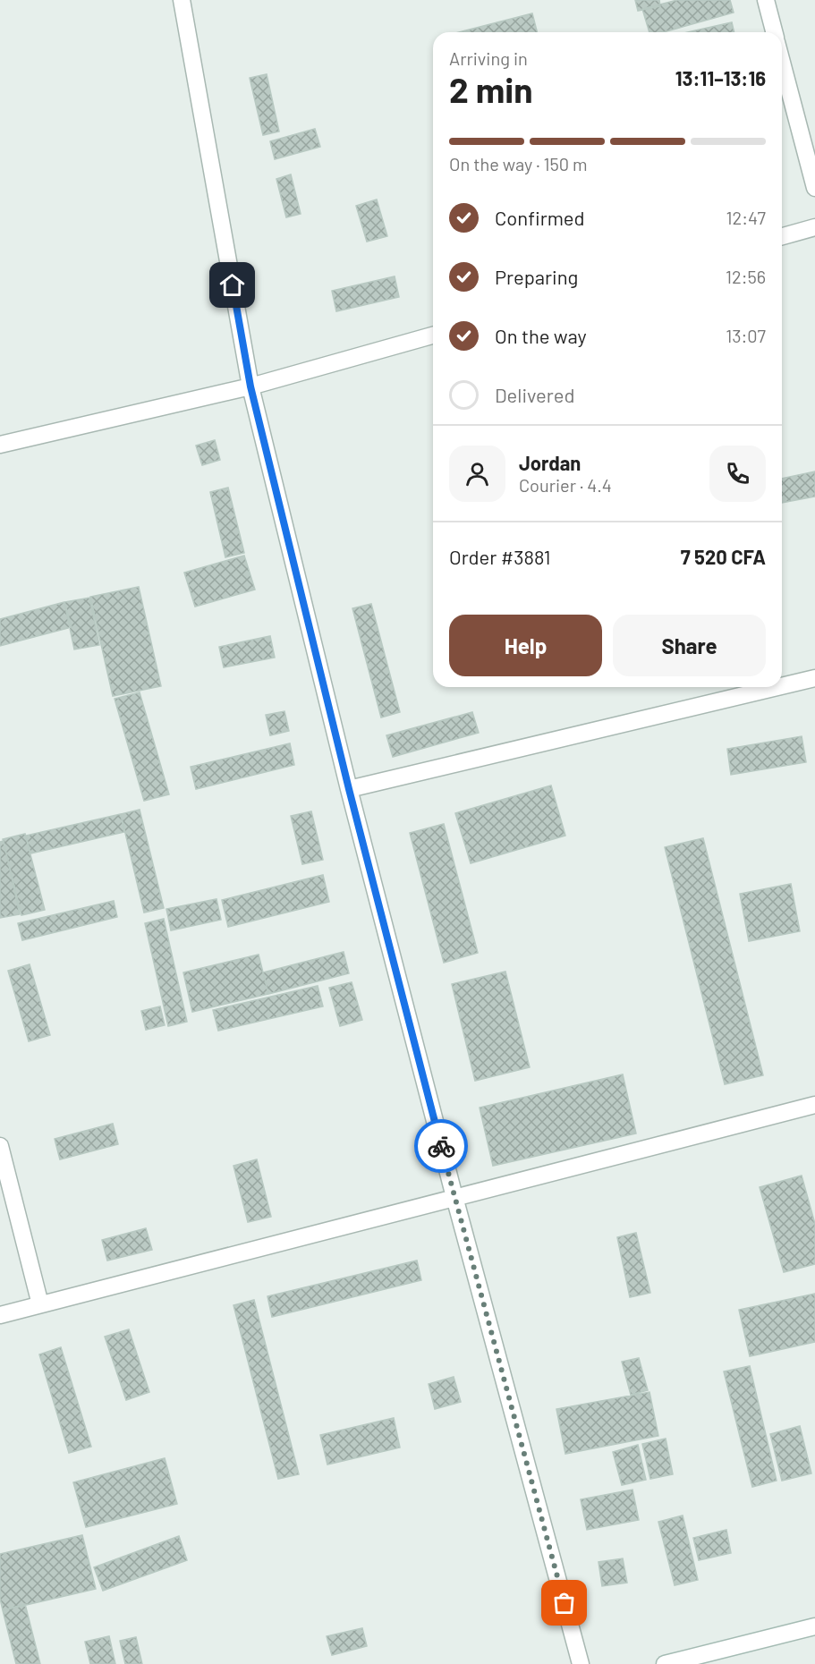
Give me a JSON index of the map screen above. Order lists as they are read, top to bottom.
{
  "page": {
    "heading": ["2 min", "Arriving in", "13:11–13:16"],
    "panel": [
      "Jordan",
      "Courier · 4.4",
      "Order #3881",
      "7 520 CFA"
    ],
    "bar": "On the way · 150 m",
    "list": [
      ["Confirmed", "12:47"],
      ["Preparing", "12:56"],
      ["On the way", "13:07"],
      "Delivered"
    ],
    "buttons": ["Help", "Share"]
  }
}
